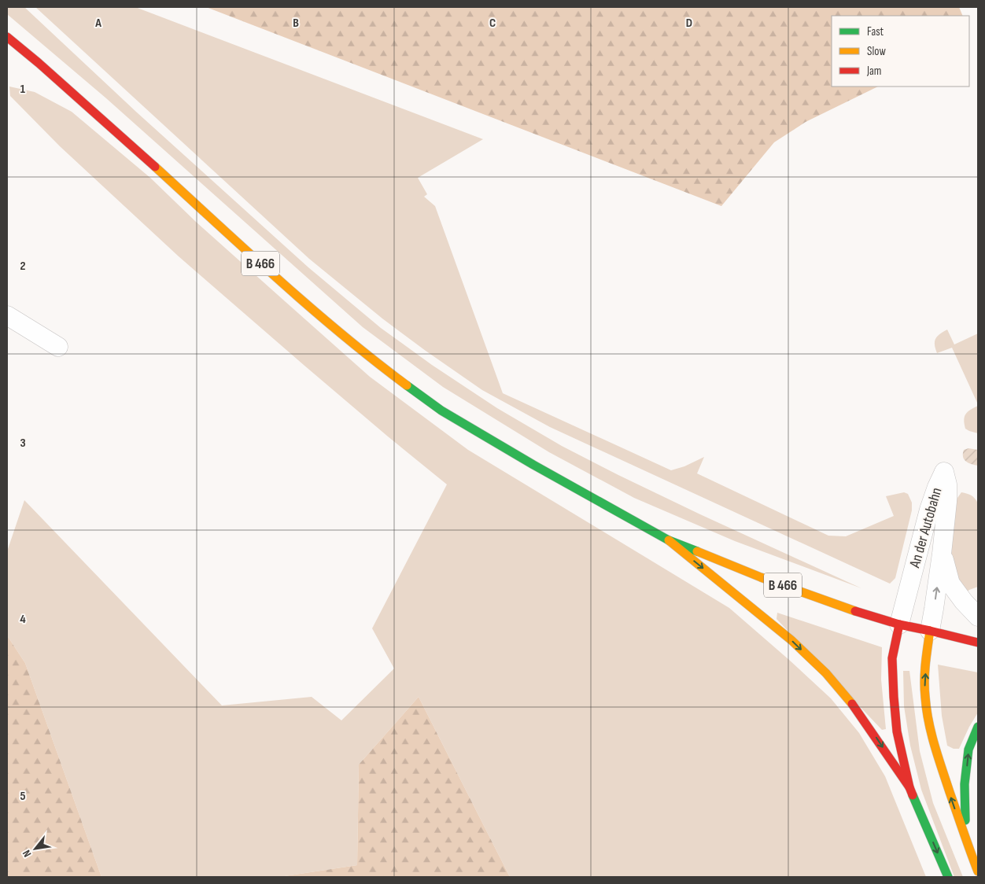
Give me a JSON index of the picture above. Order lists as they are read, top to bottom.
{
  "streets": {
    "main road": ["B 466"],
    "street": ["An der Autobahn"]
  },
  "crossings": [
    ["B 466", "An der Autobahn"]
  ],
  "legend": ["Fast", "Slow", "Jam"],
  "north": "bottom left",
  "grid": {
    "columns": [
      "A",
      "B",
      "C",
      "D"
    ],
    "rows": [
      "1",
      "2",
      "3",
      "4",
      "5"
    ]
  }
}
